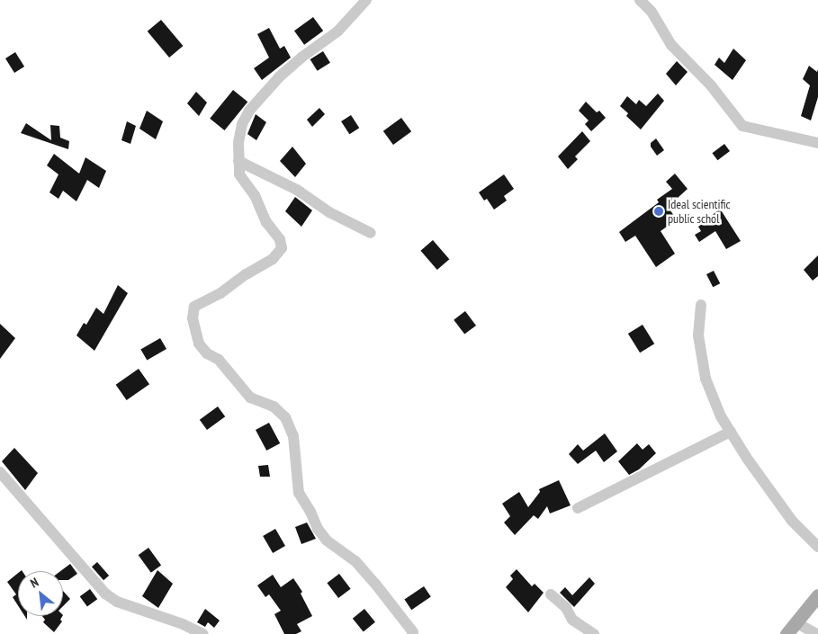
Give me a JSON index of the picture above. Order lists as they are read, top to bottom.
{
  "places": ["Ideal scientific public schol"],
  "north": "top left"
}
